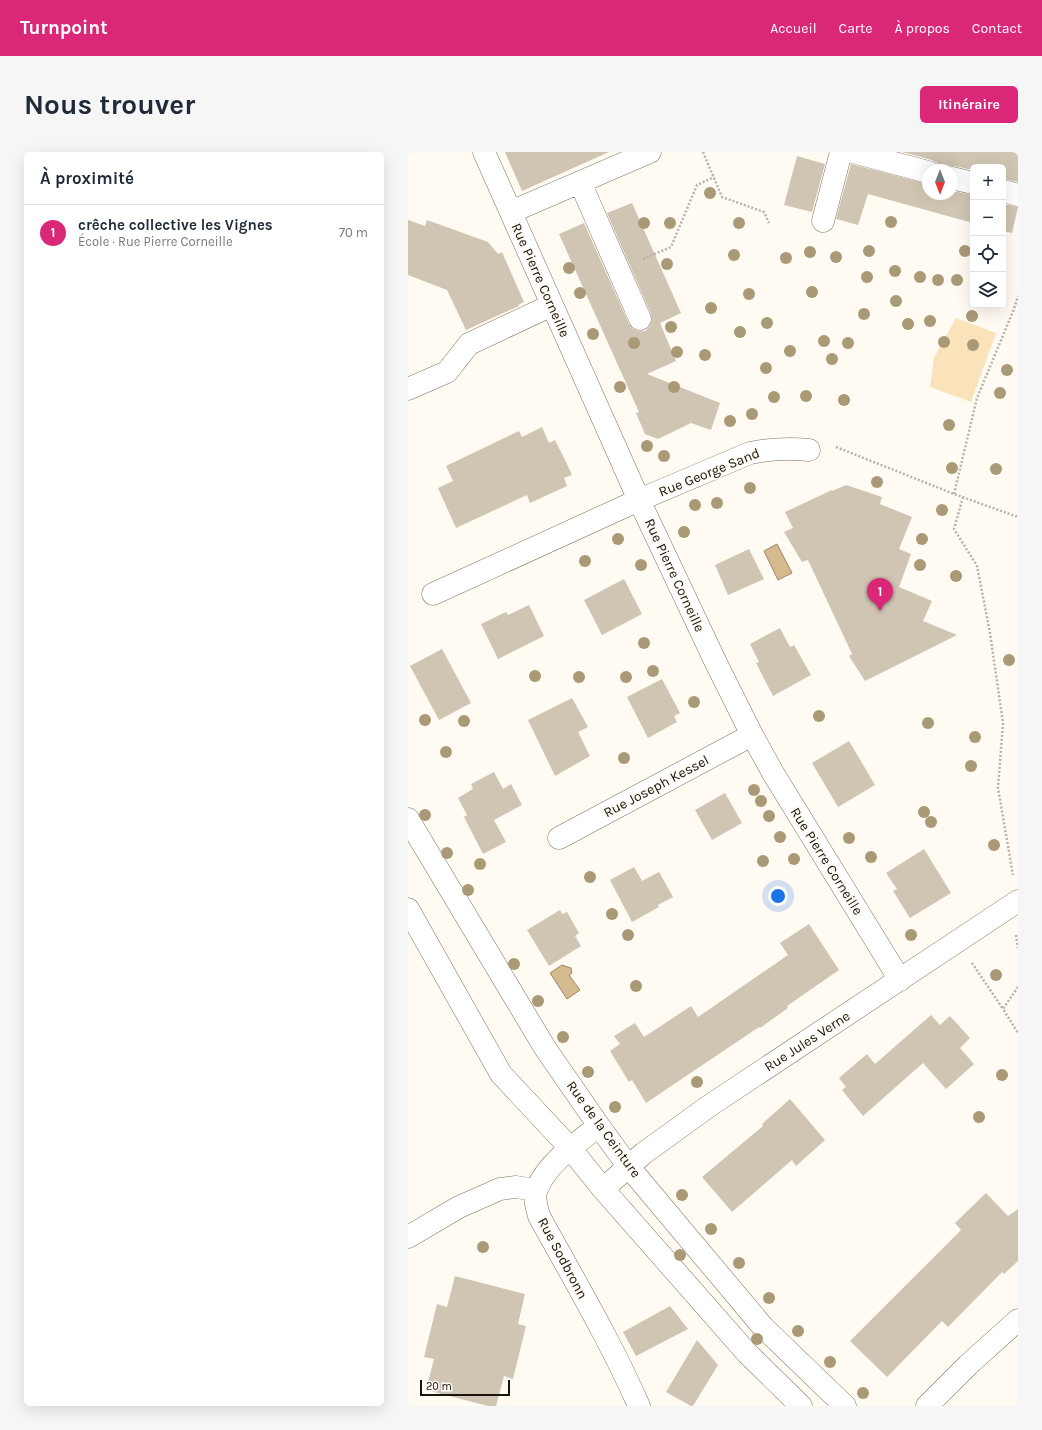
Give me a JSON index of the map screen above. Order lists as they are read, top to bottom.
{
  "streets": {
    "street": [
      "Rue Pierre Corneille",
      "Rue George Sand",
      "Rue Joseph Kessel",
      "Rue Jules Verne",
      "Rue de la Ceinture",
      "Rue Sodbronn"
    ]
  },
  "crossings": [
    ["Rue Pierre Corneille", "Rue George Sand"],
    ["Rue Pierre Corneille", "Rue Joseph Kessel"],
    ["Rue Pierre Corneille", "Rue Jules Verne"],
    ["Rue Jules Verne", "Rue de la Ceinture"]
  ],
  "scale_bar": "20 m",
  "north": "bottom",
  "page": {
    "header": "Turnpoint",
    "nav": [
      "Accueil",
      "Carte",
      "À propos",
      "Contact"
    ],
    "buttons": "Itinéraire",
    "title": "Nous trouver",
    "heading": "À proximité",
    "map_buttons": ["+", "−"],
    "list": [
      {
        "mark": "1",
        "name": "crêche collective les Vignes",
        "note": "École · Rue Pierre Corneille",
        "value": "70 m"
      }
    ],
    "pins": "1",
    "scale": "20 m"
  }
}
